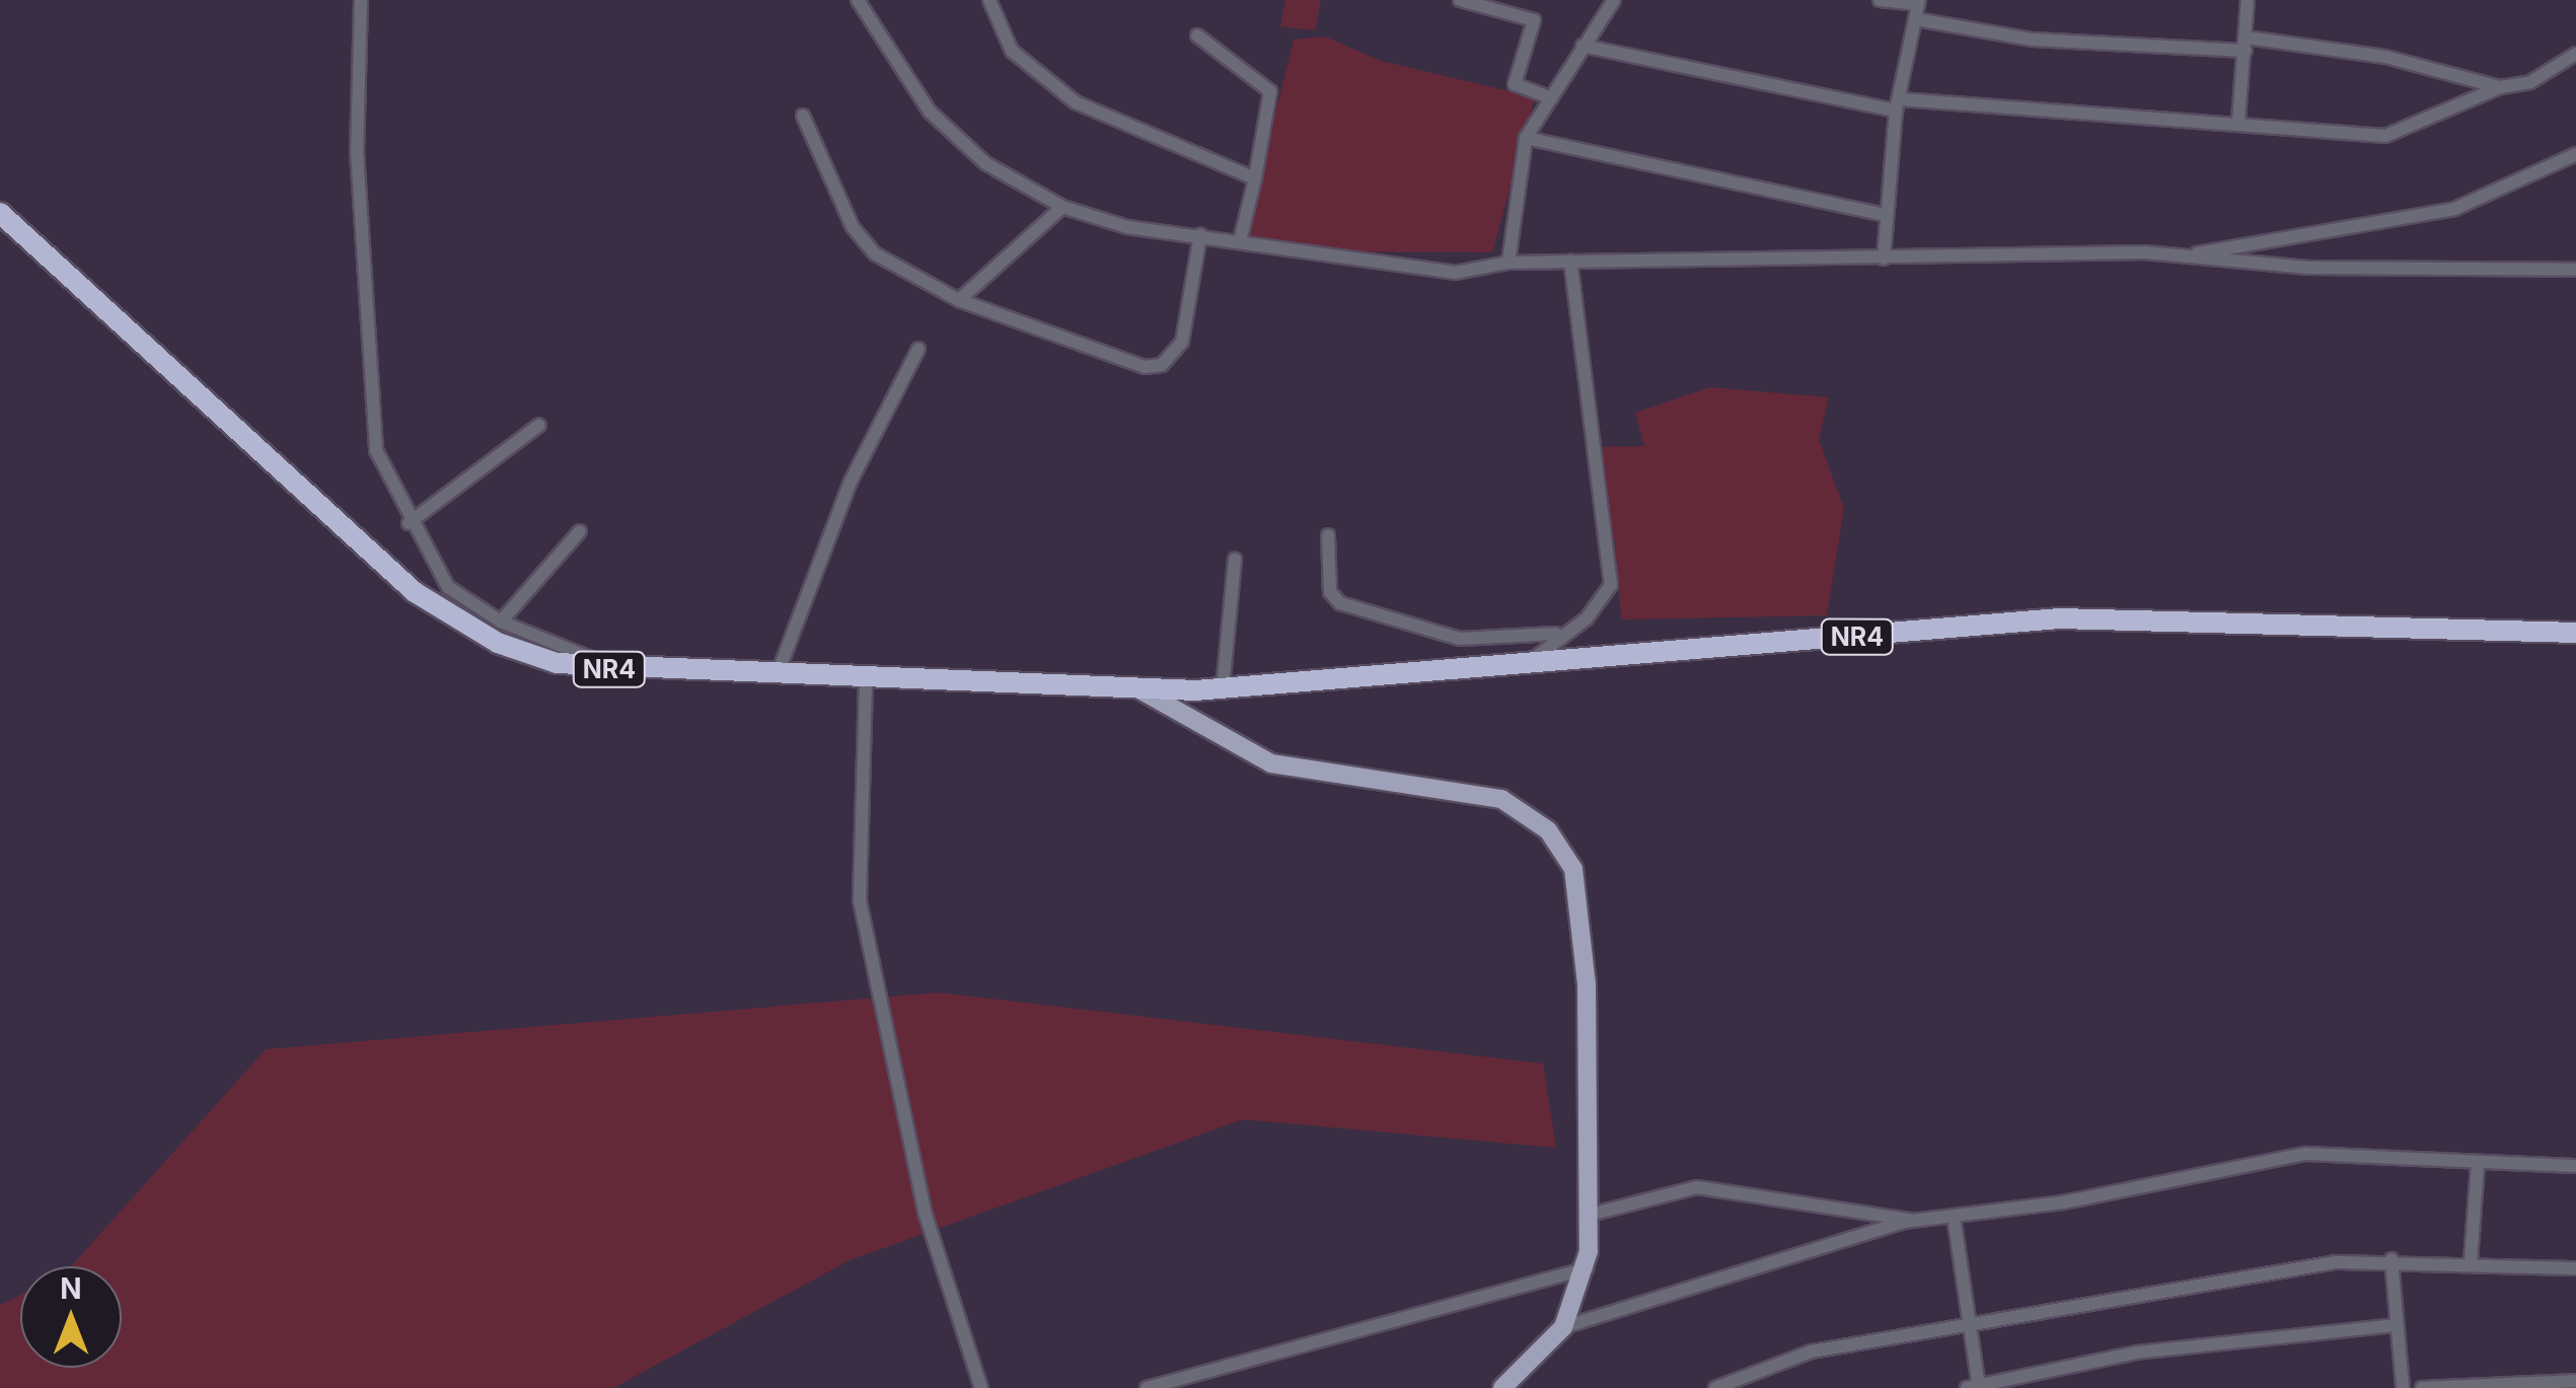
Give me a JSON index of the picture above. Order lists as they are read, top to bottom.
{
  "streets": {
    "highway": ["NR4"]
  },
  "north": "top"
}
